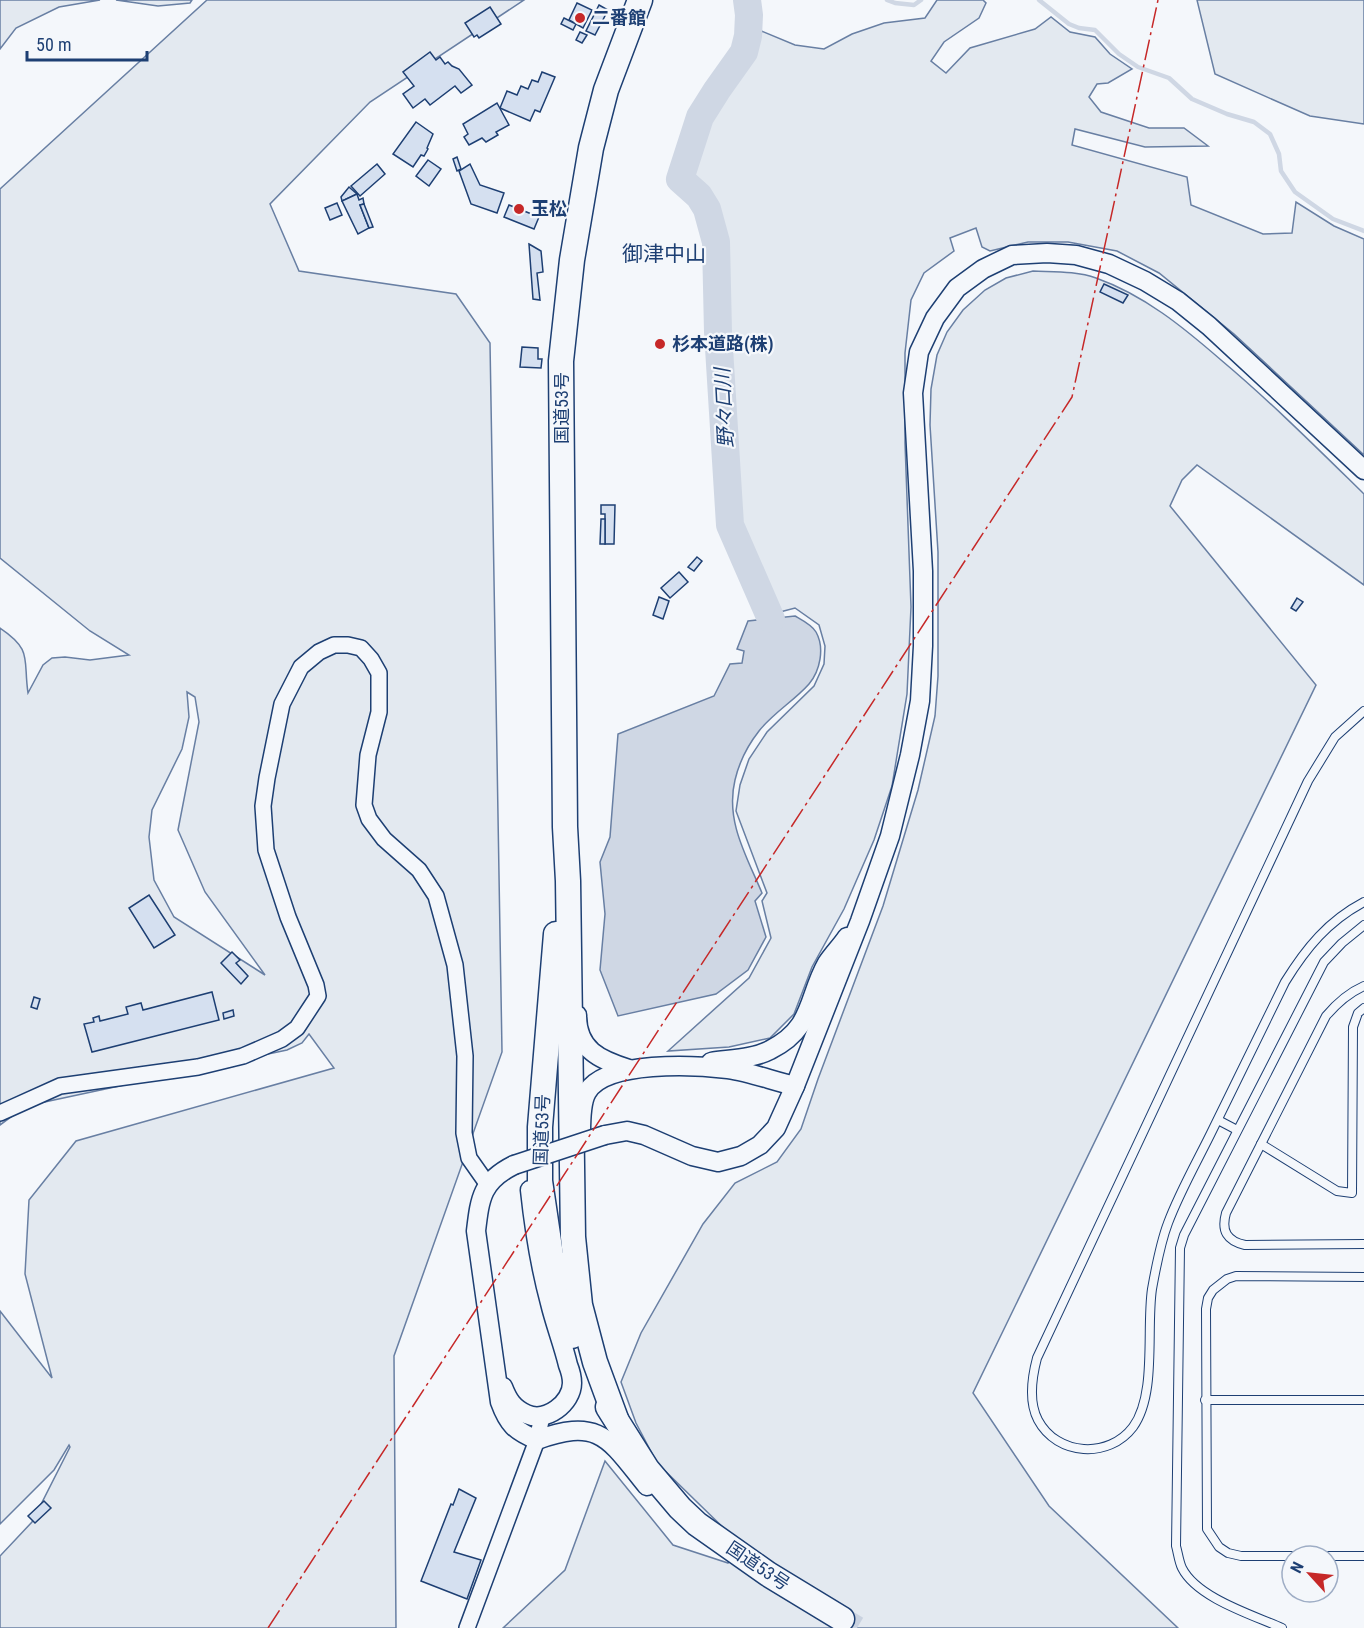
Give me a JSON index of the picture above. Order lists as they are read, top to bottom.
{
  "streets": {
    "highway": ["国道53号"]
  },
  "districts": ["御津中山"],
  "water": ["野々口川"],
  "places": ["二番館", "玉松", "杉本道路(株)"],
  "scale_bar": "50 m",
  "north": "top left"
}
